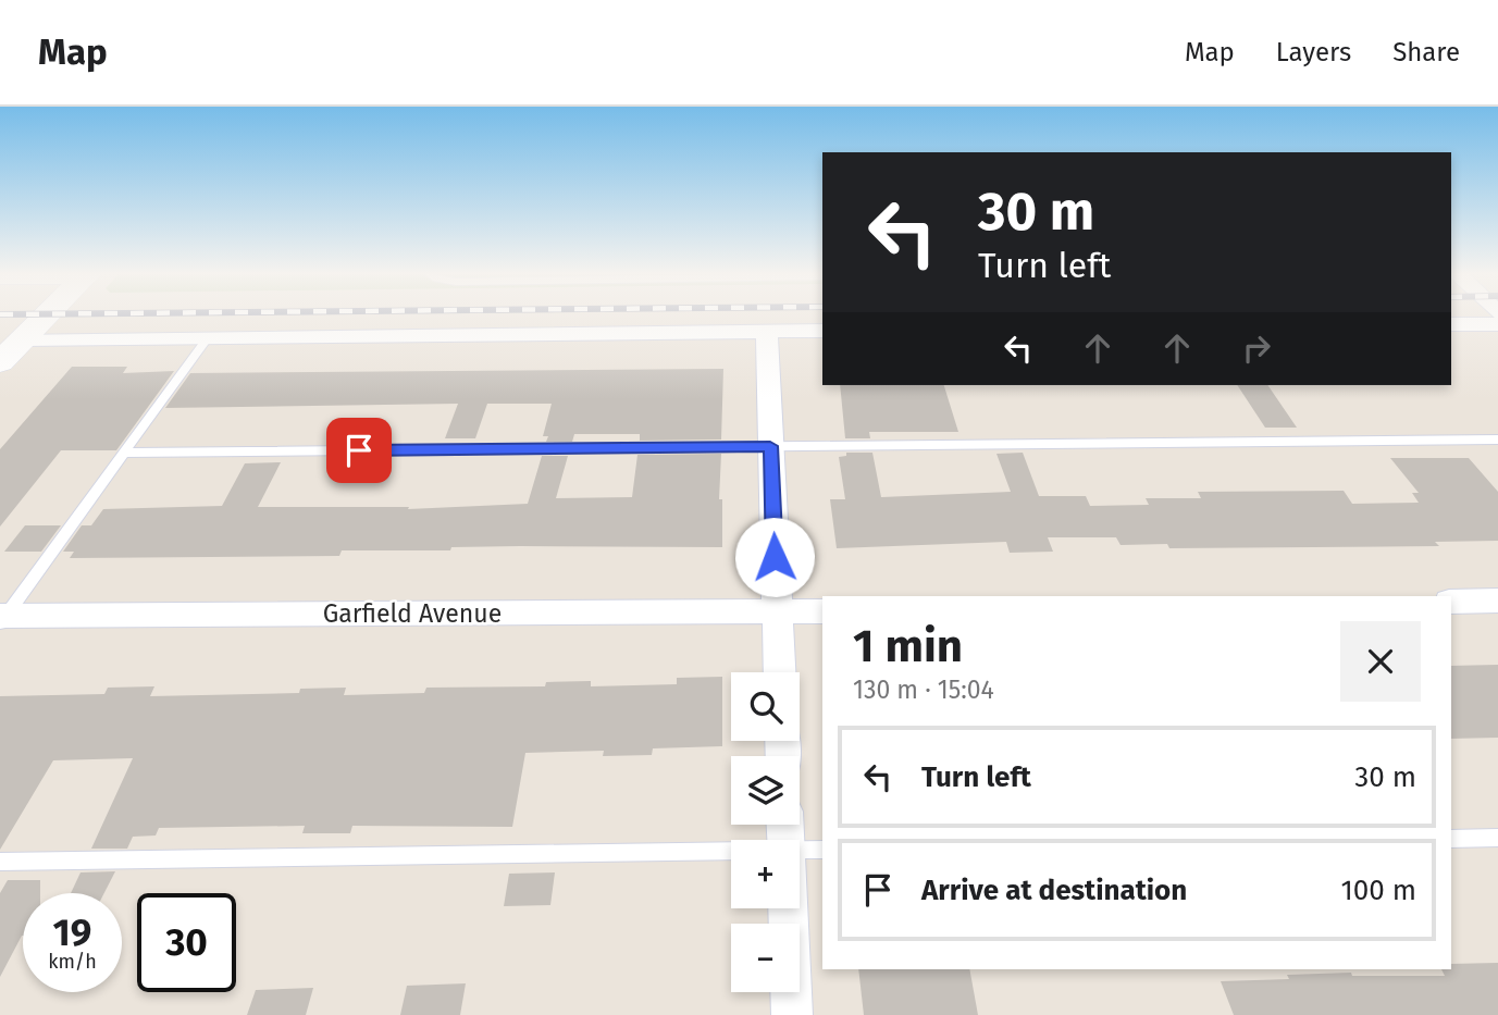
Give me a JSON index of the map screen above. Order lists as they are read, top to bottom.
{
  "streets": {
    "street": ["Garfield Avenue"]
  },
  "page": {
    "header": "Map",
    "nav": ["Map", "Layers", "Share"],
    "turn": ["30 m", "Turn left"],
    "heading": ["1 min", "130 m · 15:04"],
    "map_buttons": ["+", "−"],
    "list": [
      {
        "name": "Turn left",
        "value": "30 m"
      },
      {
        "name": "Arrive at destination",
        "value": "100 m"
      }
    ],
    "speed": "19 km/h",
    "limit": "30"
  }
}
